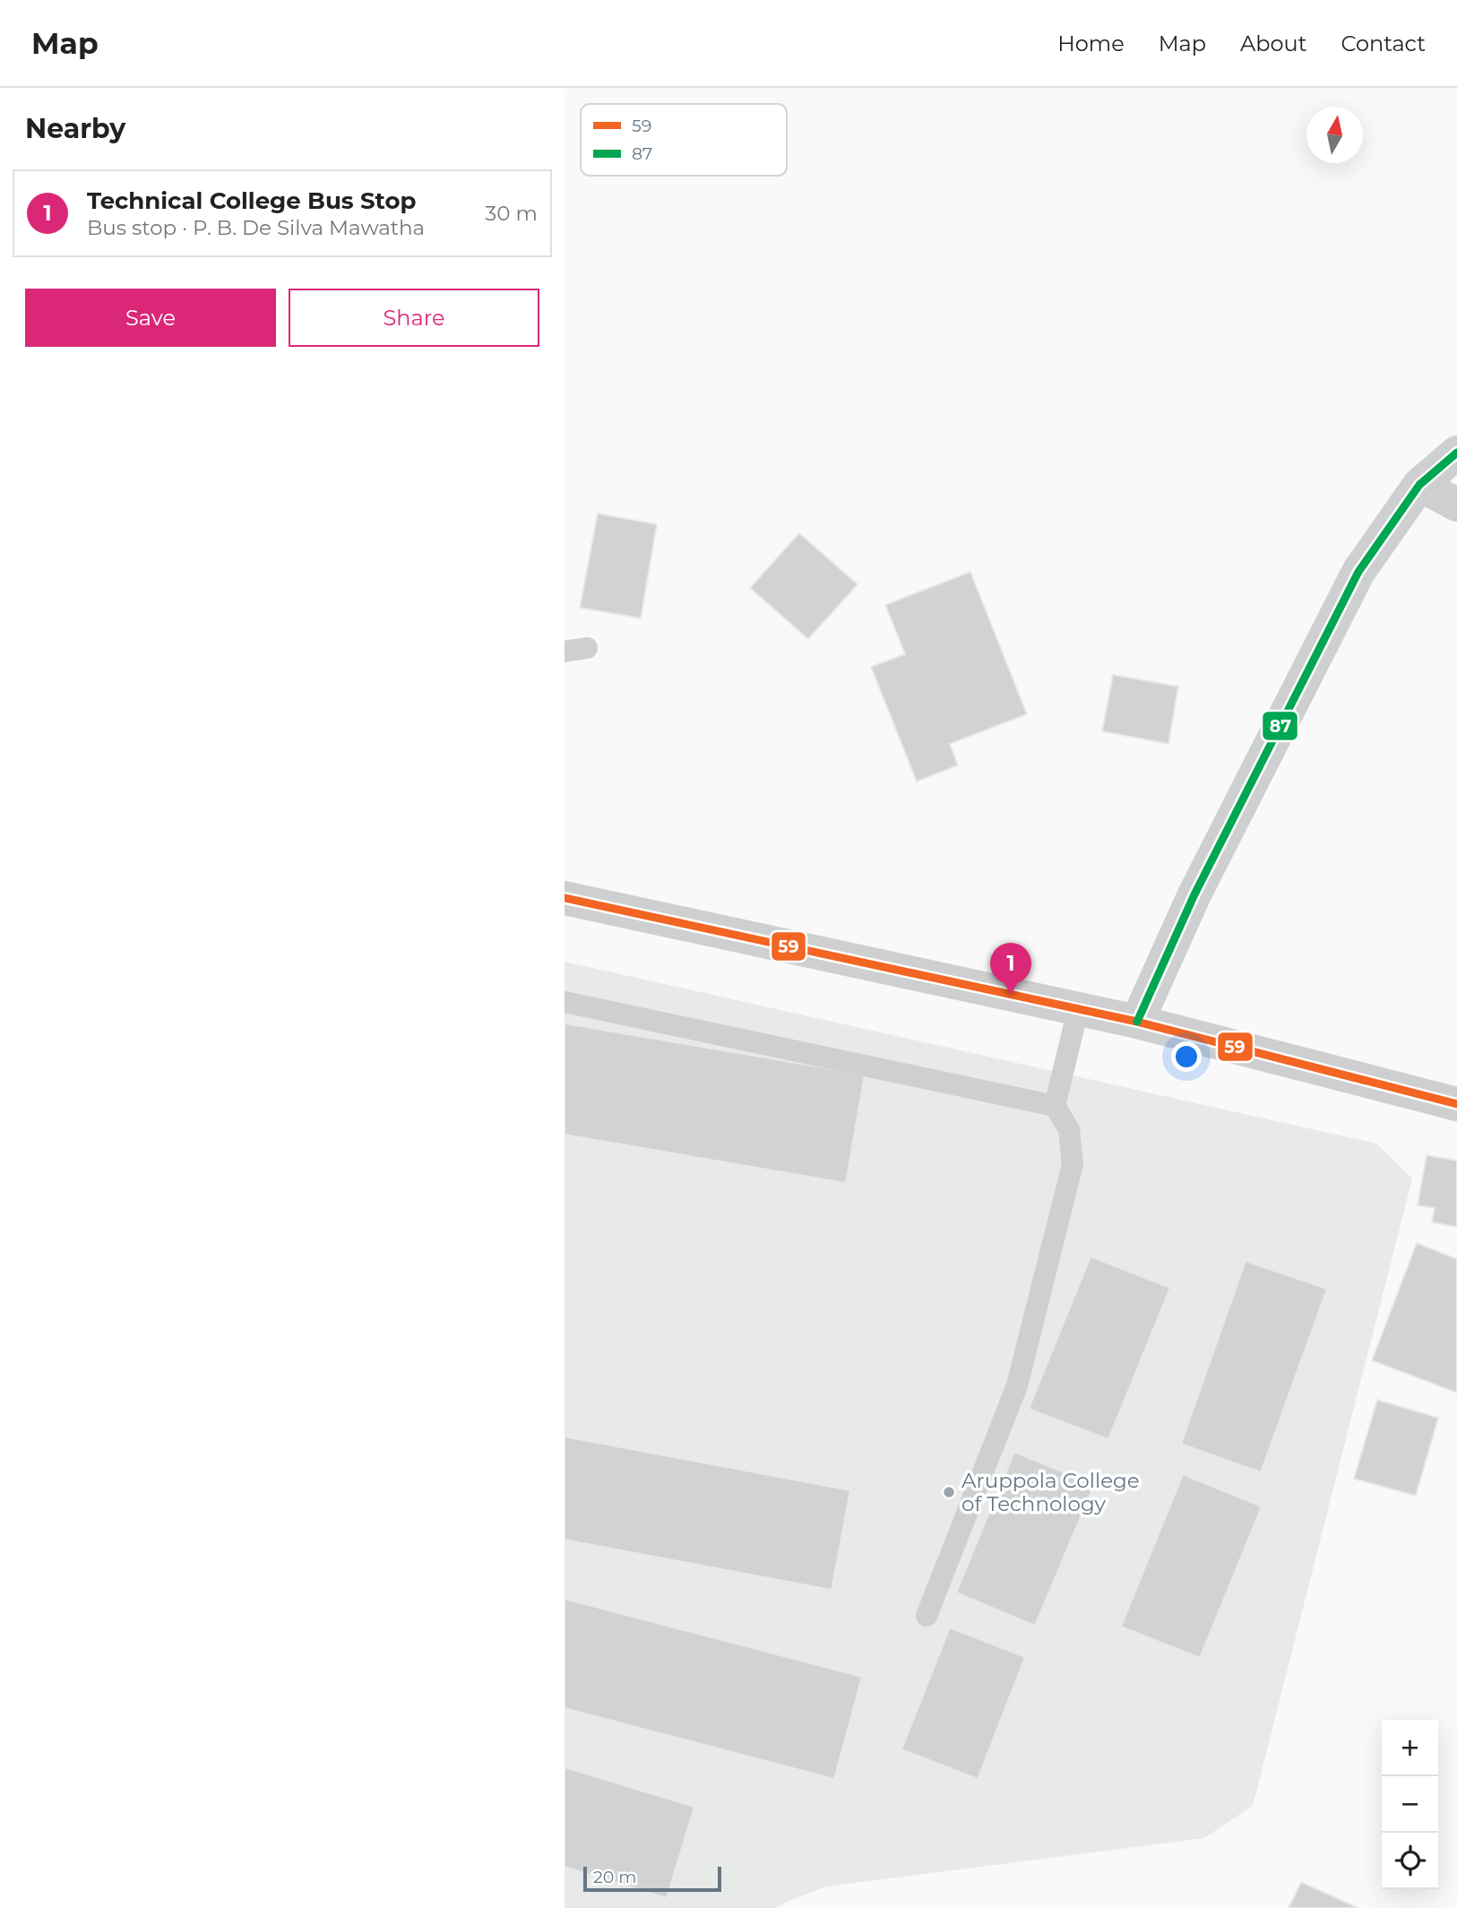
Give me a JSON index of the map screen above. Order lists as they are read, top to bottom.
{
  "places": ["Aruppola College of Technology"],
  "lines": ["transit line 87", "transit line 59"],
  "legend": ["59", "87"],
  "scale_bar": "20 m",
  "north": "top",
  "page": {
    "header": "Map",
    "nav": [
      "Home",
      "Map",
      "About",
      "Contact"
    ],
    "heading": "Nearby",
    "list": [
      {
        "mark": "1",
        "name": "Technical College Bus Stop",
        "note": "Bus stop · P. B. De Silva Mawatha",
        "value": "30 m"
      }
    ],
    "buttons": ["Save", "Share"],
    "pins": "1",
    "map_buttons": ["+", "−"],
    "scale": "20 m"
  }
}
